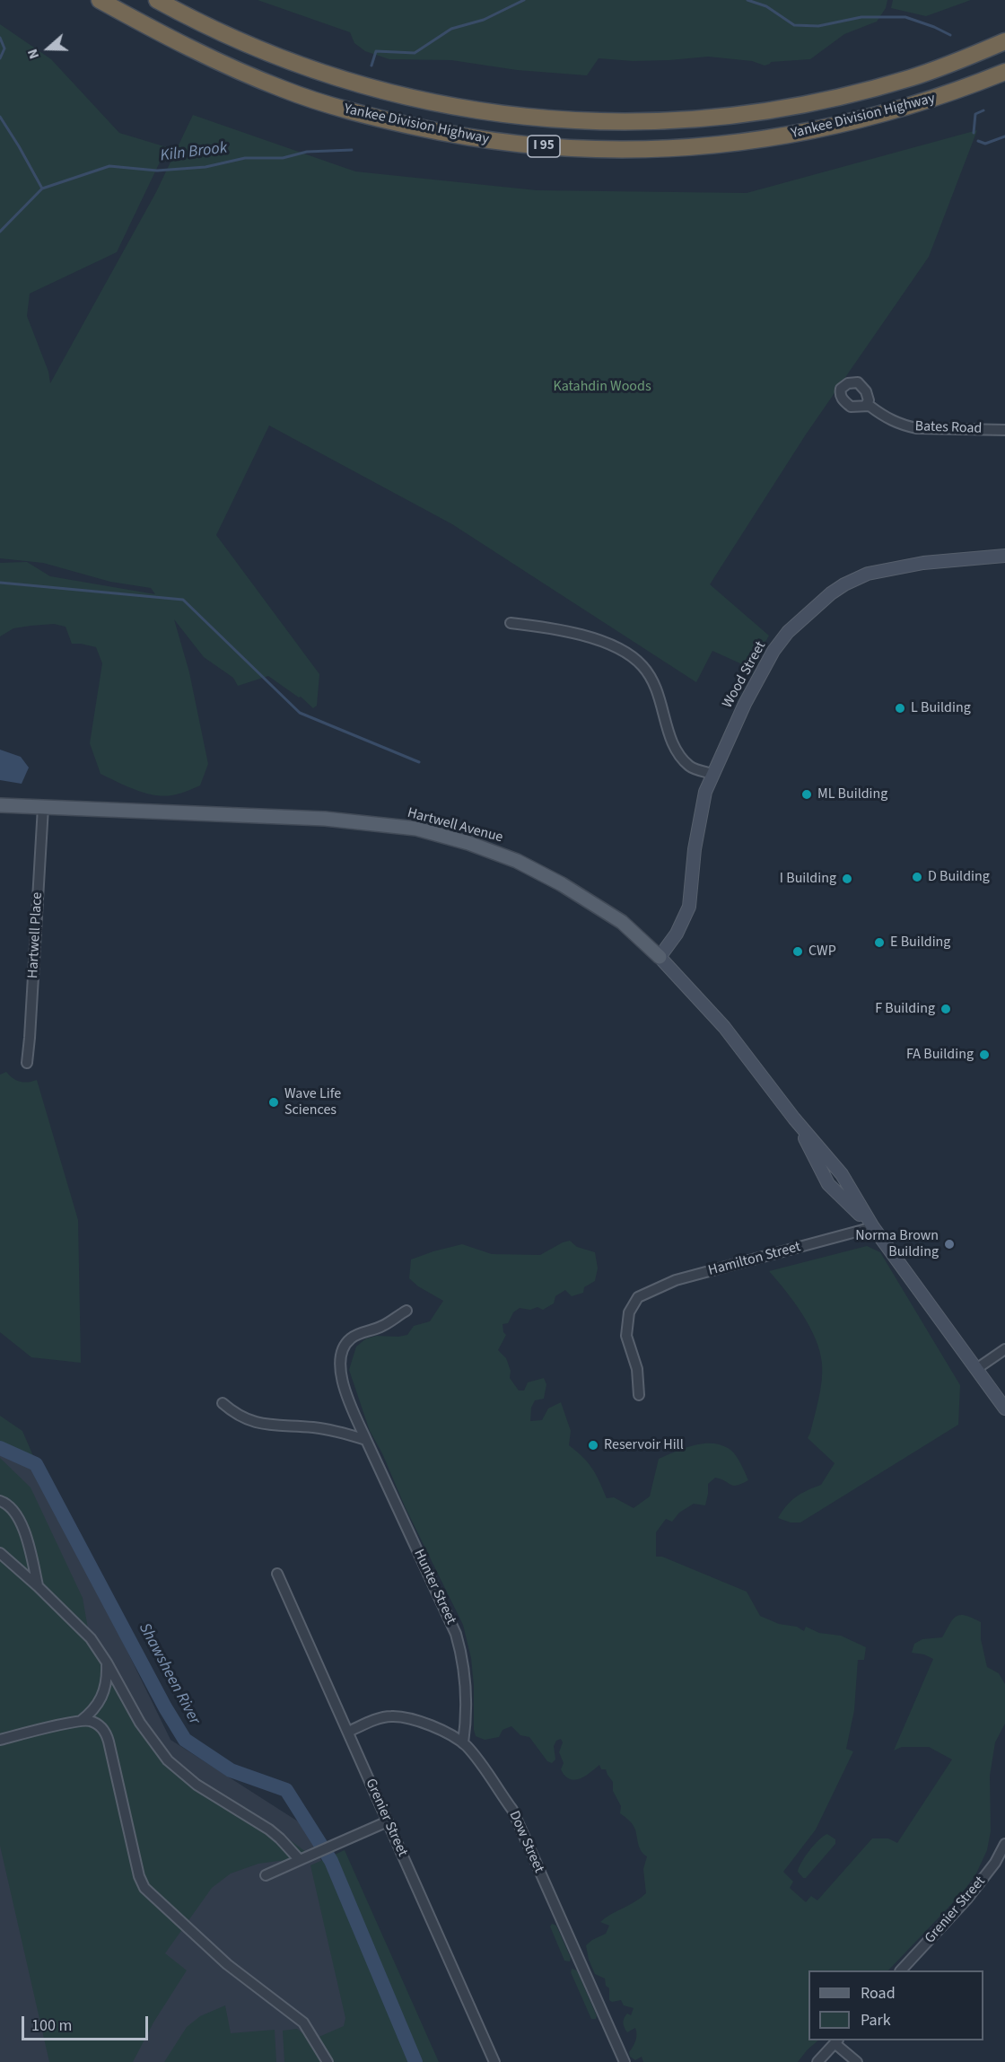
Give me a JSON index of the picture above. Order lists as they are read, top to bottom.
{
  "streets": {
    "highway": ["Yankee Division Highway", "I 95"],
    "main road": ["Hartwell Avenue"],
    "street": [
      "Bates Road",
      "Wood Street",
      "Hartwell Place",
      "Hamilton Street",
      "Hunter Street",
      "Grenier Street",
      "Dow Street"
    ]
  },
  "crossings": [
    ["Wood Street", "Hartwell Avenue"],
    ["Hartwell Avenue", "Hartwell Place"],
    ["Hartwell Avenue", "Hamilton Street"],
    ["Hunter Street", "Dow Street"],
    ["Grenier Street", "Dow Street"]
  ],
  "water": ["Kiln Brook", "Shawsheen River"],
  "parks": ["Katahdin Woods"],
  "places": [
    "L Building",
    "ML Building",
    "D Building",
    "I Building",
    "E Building",
    "CWP",
    "F Building",
    "FA Building",
    "Wave Life Sciences",
    "Norma Brown Building",
    "Reservoir Hill"
  ],
  "legend": ["Road", "Park"],
  "scale_bar": "100 m",
  "north": "left"
}
